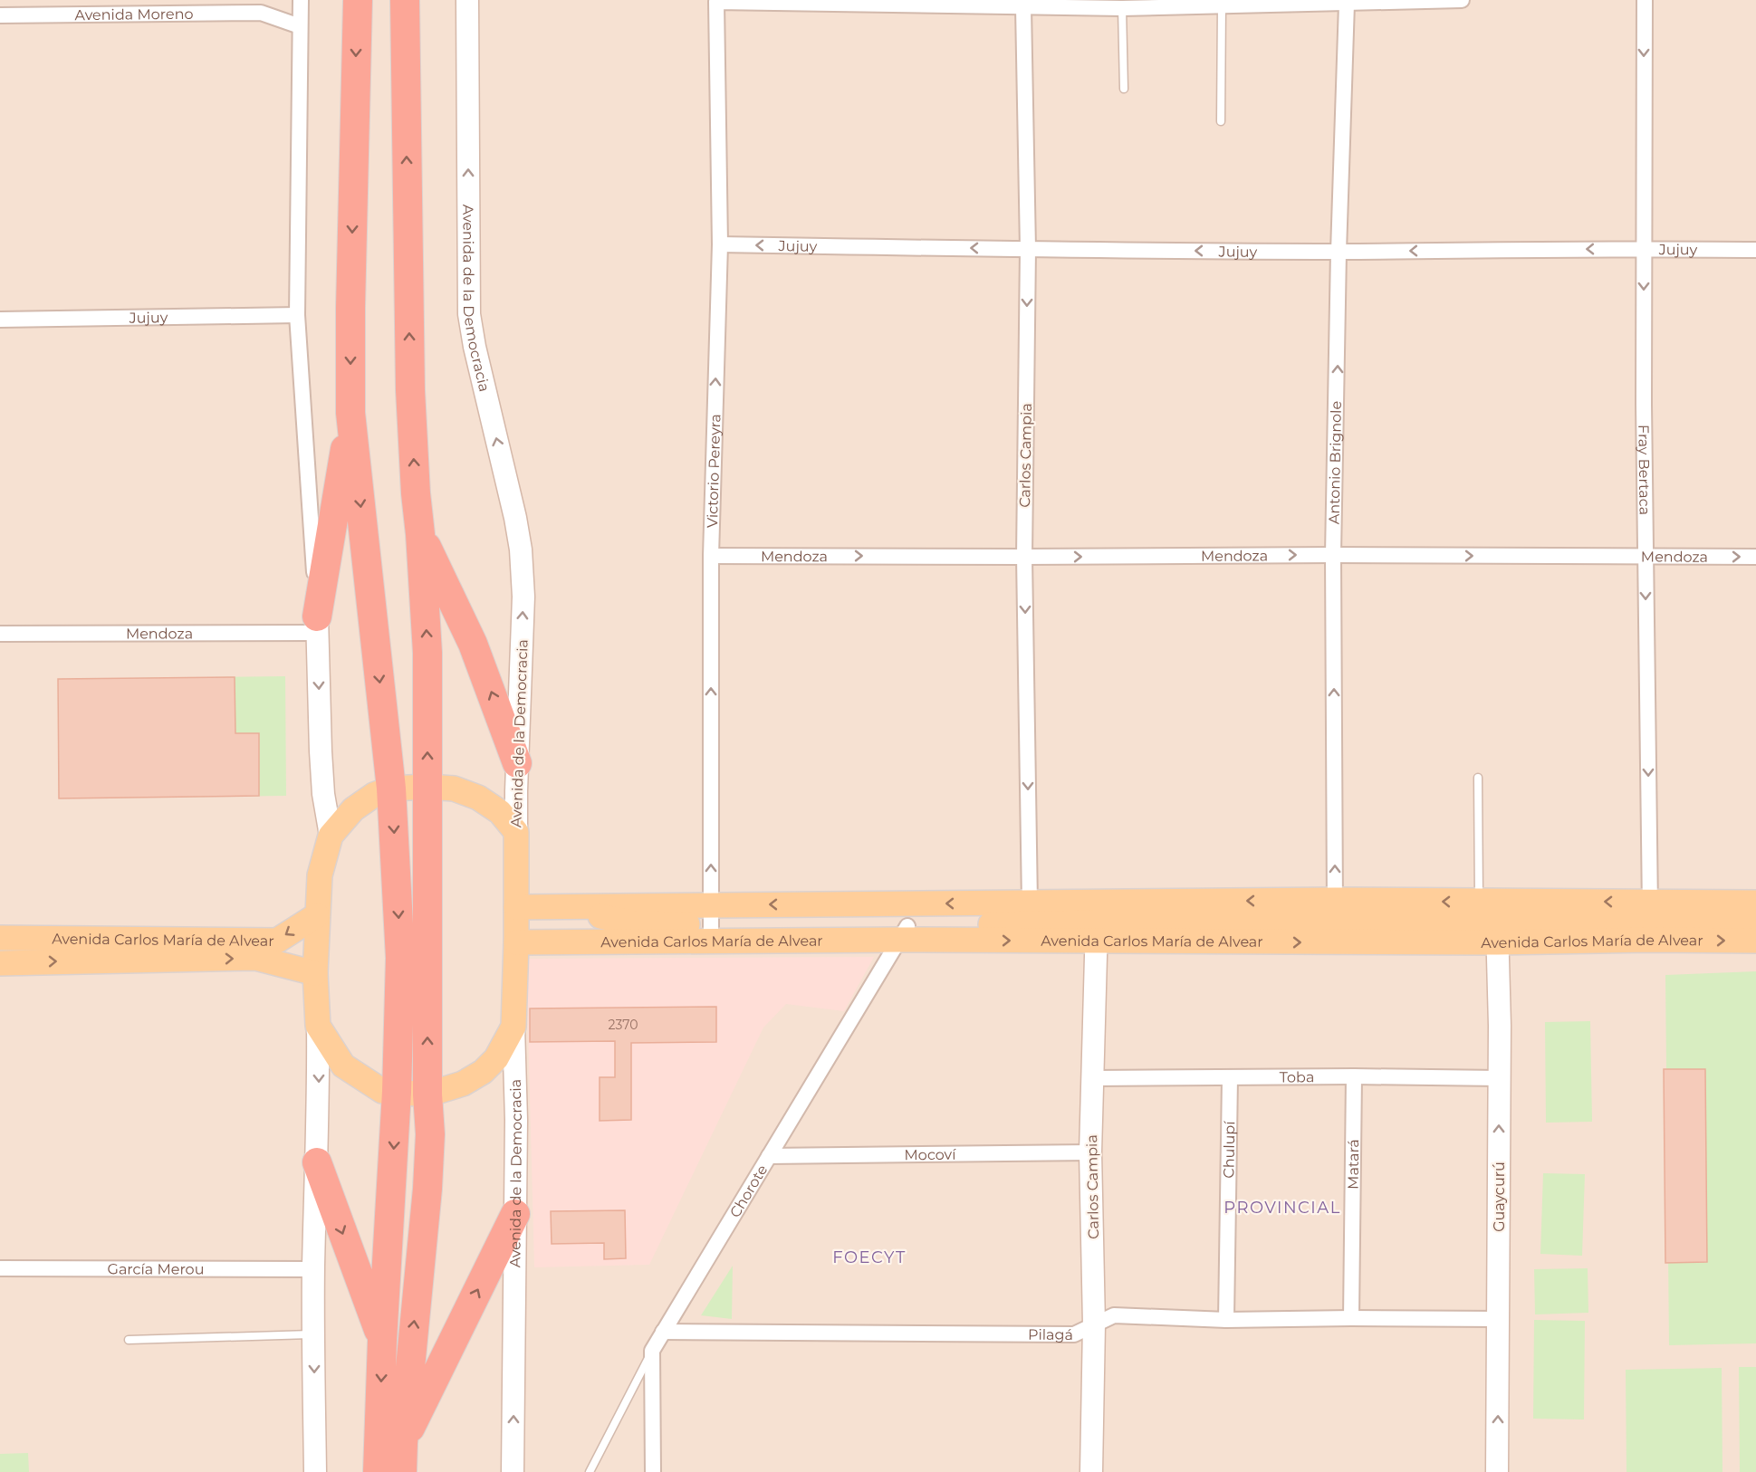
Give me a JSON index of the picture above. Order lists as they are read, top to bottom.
{
  "streets": {
    "main road": ["Avenida de la Democracia", "Avenida Carlos María de Alvear"],
    "street": [
      "Avenida Moreno",
      "Jujuy",
      "Carlos Campia",
      "Antonio Brignole",
      "Fray Bertaca",
      "Victorio Pereyra",
      "Mendoza",
      "Toba",
      "Chulupí",
      "Mocoví",
      "Matará",
      "Chorote",
      "Guaycurú",
      "García Merou",
      "Pilagá"
    ]
  },
  "crossings": [
    ["Jujuy", "Carlos Campia"],
    ["Jujuy", "Antonio Brignole"],
    ["Jujuy", "Fray Bertaca"],
    ["Jujuy", "Victorio Pereyra"],
    ["Avenida de la Democracia", "Avenida Carlos María de Alvear"],
    ["Carlos Campia", "Victorio Pereyra"],
    ["Carlos Campia", "Mendoza"],
    ["Carlos Campia", "Avenida Carlos María de Alvear"],
    ["Carlos Campia", "Toba"],
    ["Carlos Campia", "Mocoví"],
    ["Carlos Campia", "Pilagá"],
    ["Antonio Brignole", "Mendoza"],
    ["Antonio Brignole", "Avenida Carlos María de Alvear"],
    ["Fray Bertaca", "Mendoza"],
    ["Fray Bertaca", "Avenida Carlos María de Alvear"],
    ["Victorio Pereyra", "Mendoza"],
    ["Victorio Pereyra", "Avenida Carlos María de Alvear"],
    ["Avenida Carlos María de Alvear", "Chorote"],
    ["Avenida Carlos María de Alvear", "Guaycurú"],
    ["Toba", "Chulupí"],
    ["Toba", "Matará"],
    ["Toba", "Guaycurú"],
    ["Chulupí", "Pilagá"],
    ["Mocoví", "Chorote"],
    ["Matará", "Pilagá"],
    ["Chorote", "Pilagá"],
    ["Guaycurú", "Pilagá"]
  ],
  "one_way": [
    "Jujuy",
    "Carlos Campia",
    "Antonio Brignole",
    "Fray Bertaca",
    "Victorio Pereyra",
    "Mendoza",
    "Guaycurú"
  ],
  "districts": ["PROVINCIAL", "FOECYT"],
  "house_numbers": ["2370"]
}
